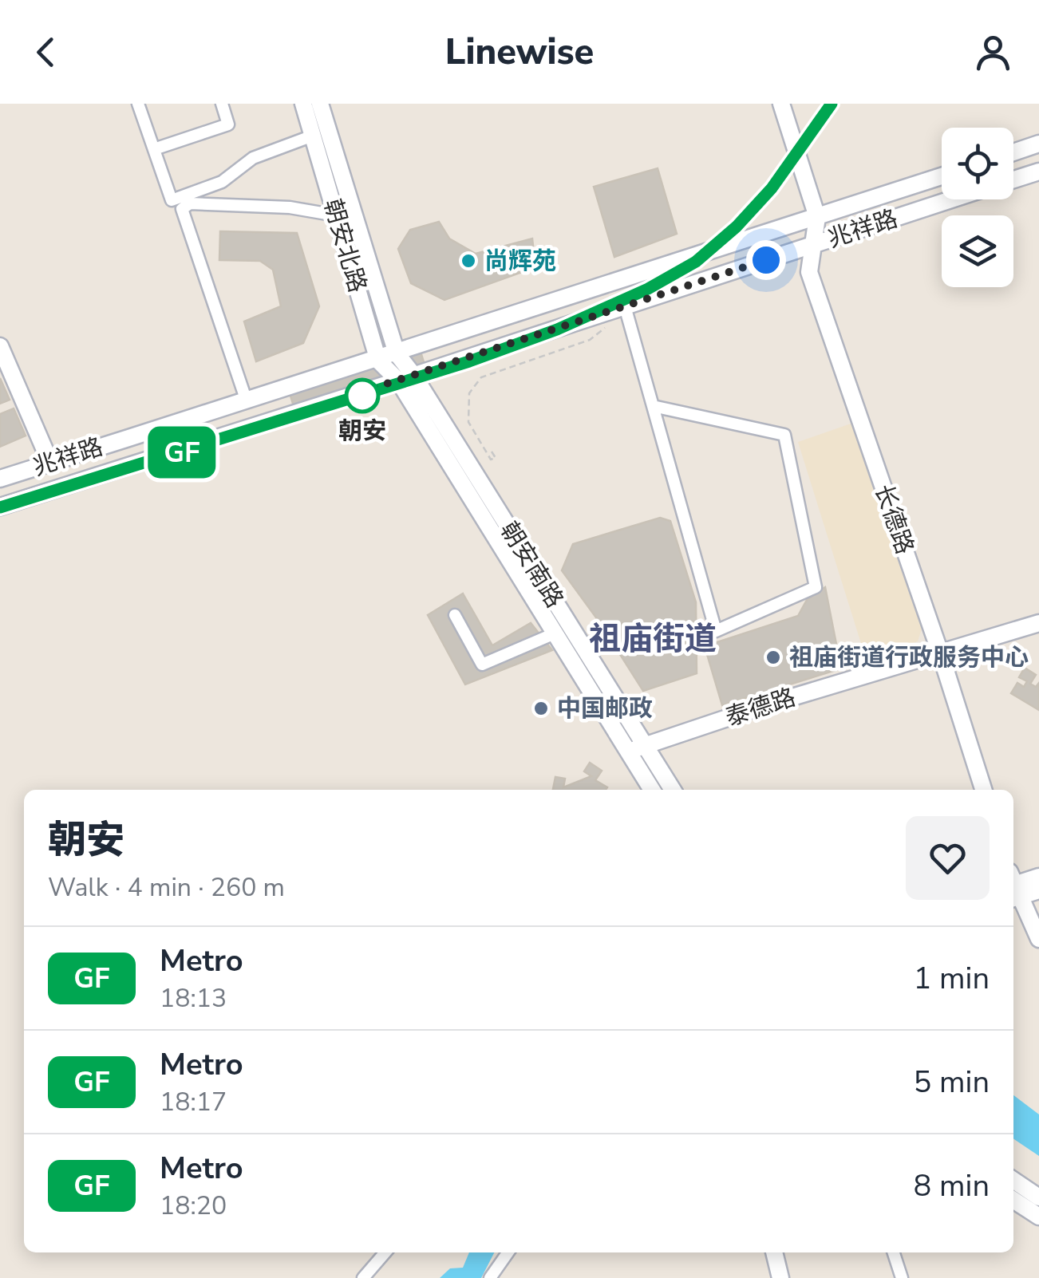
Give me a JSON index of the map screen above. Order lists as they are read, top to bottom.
{
  "streets": {
    "main road": [
      "兆祥路",
      "朝安北路",
      "长德路",
      "朝安南路",
      "泰德路"
    ]
  },
  "crossings": [
    ["兆祥路", "朝安北路"],
    ["兆祥路", "长德路"],
    ["兆祥路", "朝安南路"],
    ["朝安北路", "朝安南路"],
    ["长德路", "泰德路"],
    ["朝安南路", "泰德路"]
  ],
  "districts": ["祖庙街道"],
  "places": [
    "尚辉苑",
    "朝安",
    "祖庙街道行政服务中心",
    "中国邮政"
  ],
  "lines": ["metro line GF"],
  "page": {
    "header": "Linewise",
    "on_map": "GF",
    "heading": ["朝安", "Walk · 4 min · 260 m"],
    "list": [
      {
        "mark": "GF",
        "name": "Metro",
        "note": "18:13",
        "value": "1 min"
      },
      {
        "mark": "GF",
        "name": "Metro",
        "note": "18:17",
        "value": "5 min"
      },
      {
        "mark": "GF",
        "name": "Metro",
        "note": "18:20",
        "value": "8 min"
      }
    ]
  }
}
